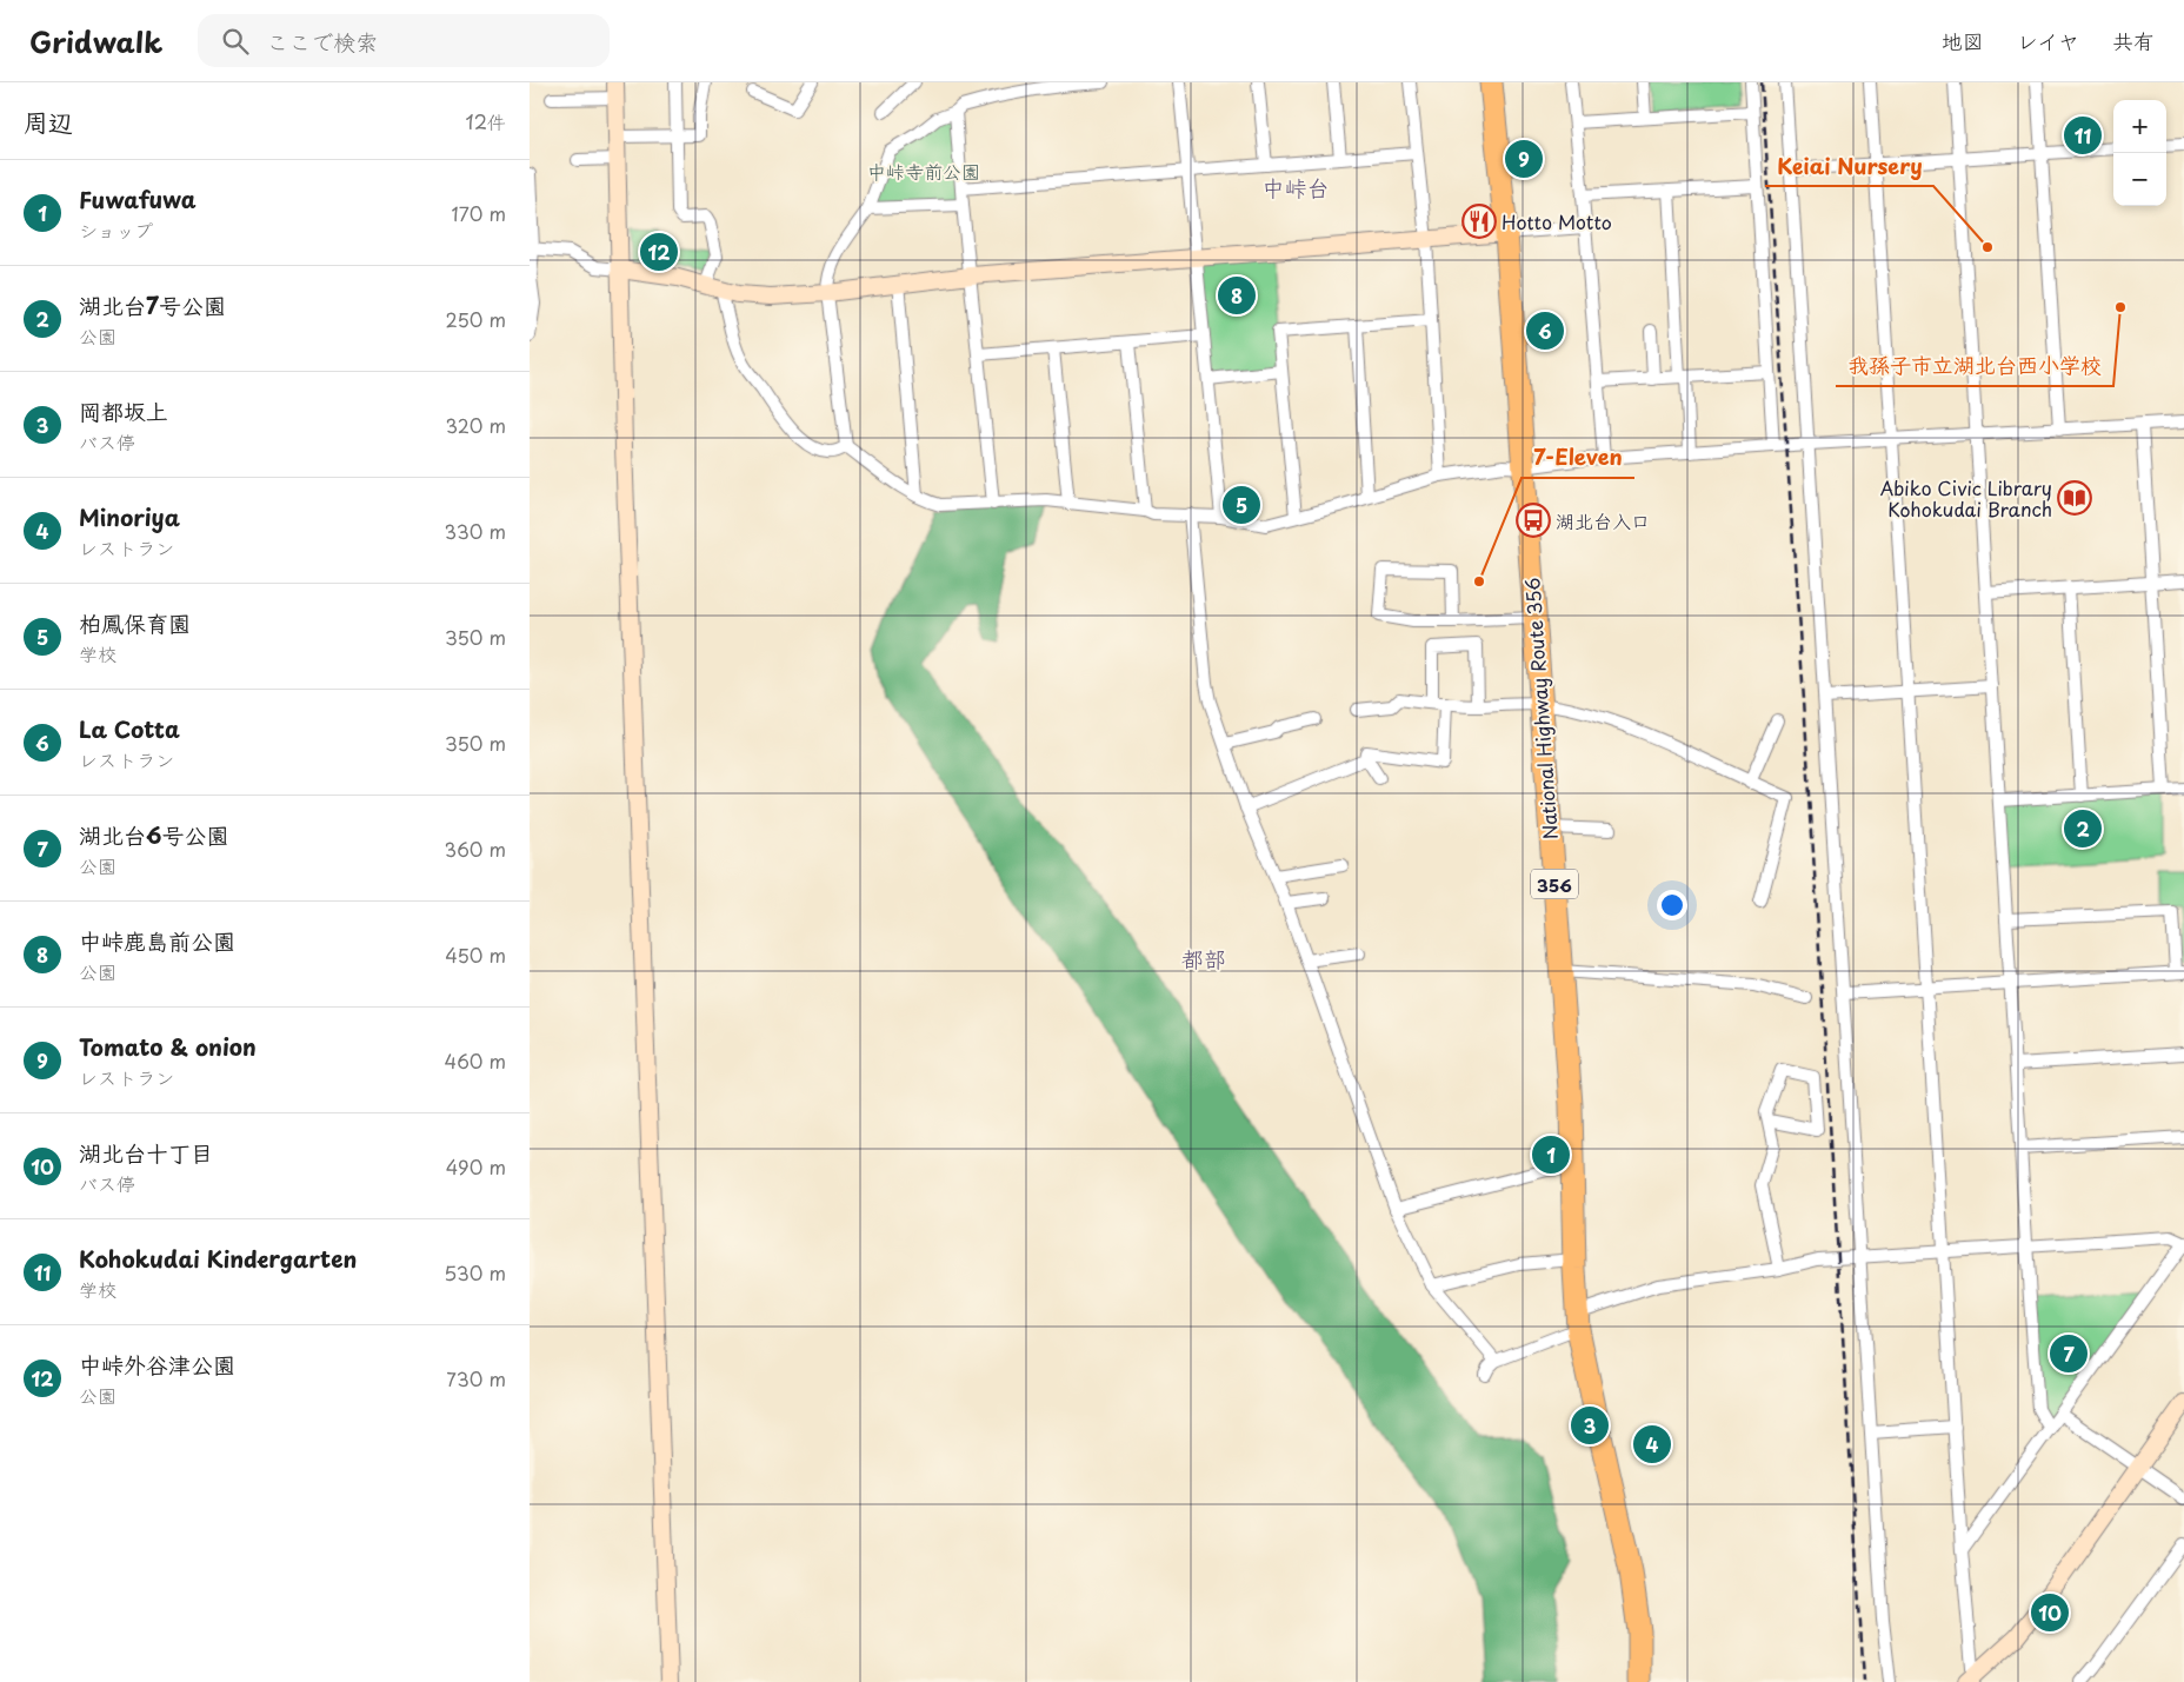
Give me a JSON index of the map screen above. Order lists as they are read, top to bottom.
{
  "streets": {
    "highway": ["National Highway Route 356", "356"]
  },
  "districts": ["中峠台", "都部"],
  "parks": ["中峠寺前公園"],
  "places": {
    "restaurant": ["Hotto Motto"],
    "other": ["Keiai Nursery", "我孫子市立湖北台西小学校", "7-Eleven"],
    "library": ["Abiko Civic Library Kohokudai Branch"],
    "bus stop": ["湖北台入口"]
  },
  "page": {
    "header": "Gridwalk",
    "search": "ここで検索",
    "nav": ["地図", "レイヤ", "共有"],
    "heading": ["周辺", "12件"],
    "map_buttons": ["+", "−"],
    "pins": [
      "11",
      "9",
      "12",
      "8",
      "6",
      "5",
      "2",
      "1",
      "7",
      "3",
      "4",
      "10"
    ],
    "list": [
      {
        "mark": "1",
        "name": "Fuwafuwa",
        "note": "ショップ",
        "value": "170 m"
      },
      {
        "mark": "2",
        "name": "湖北台7号公園",
        "note": "公園",
        "value": "250 m"
      },
      {
        "mark": "3",
        "name": "岡都坂上",
        "note": "バス停",
        "value": "320 m"
      },
      {
        "mark": "4",
        "name": "Minoriya",
        "note": "レストラン",
        "value": "330 m"
      },
      {
        "mark": "5",
        "name": "柏鳳保育園",
        "note": "学校",
        "value": "350 m"
      },
      {
        "mark": "6",
        "name": "La Cotta",
        "note": "レストラン",
        "value": "350 m"
      },
      {
        "mark": "7",
        "name": "湖北台6号公園",
        "note": "公園",
        "value": "360 m"
      },
      {
        "mark": "8",
        "name": "中峠鹿島前公園",
        "note": "公園",
        "value": "450 m"
      },
      {
        "mark": "9",
        "name": "Tomato & onion",
        "note": "レストラン",
        "value": "460 m"
      },
      {
        "mark": "10",
        "name": "湖北台十丁目",
        "note": "バス停",
        "value": "490 m"
      },
      {
        "mark": "11",
        "name": "Kohokudai Kindergarten",
        "note": "学校",
        "value": "530 m"
      },
      {
        "mark": "12",
        "name": "中峠外谷津公園",
        "note": "公園",
        "value": "730 m"
      }
    ]
  }
}
